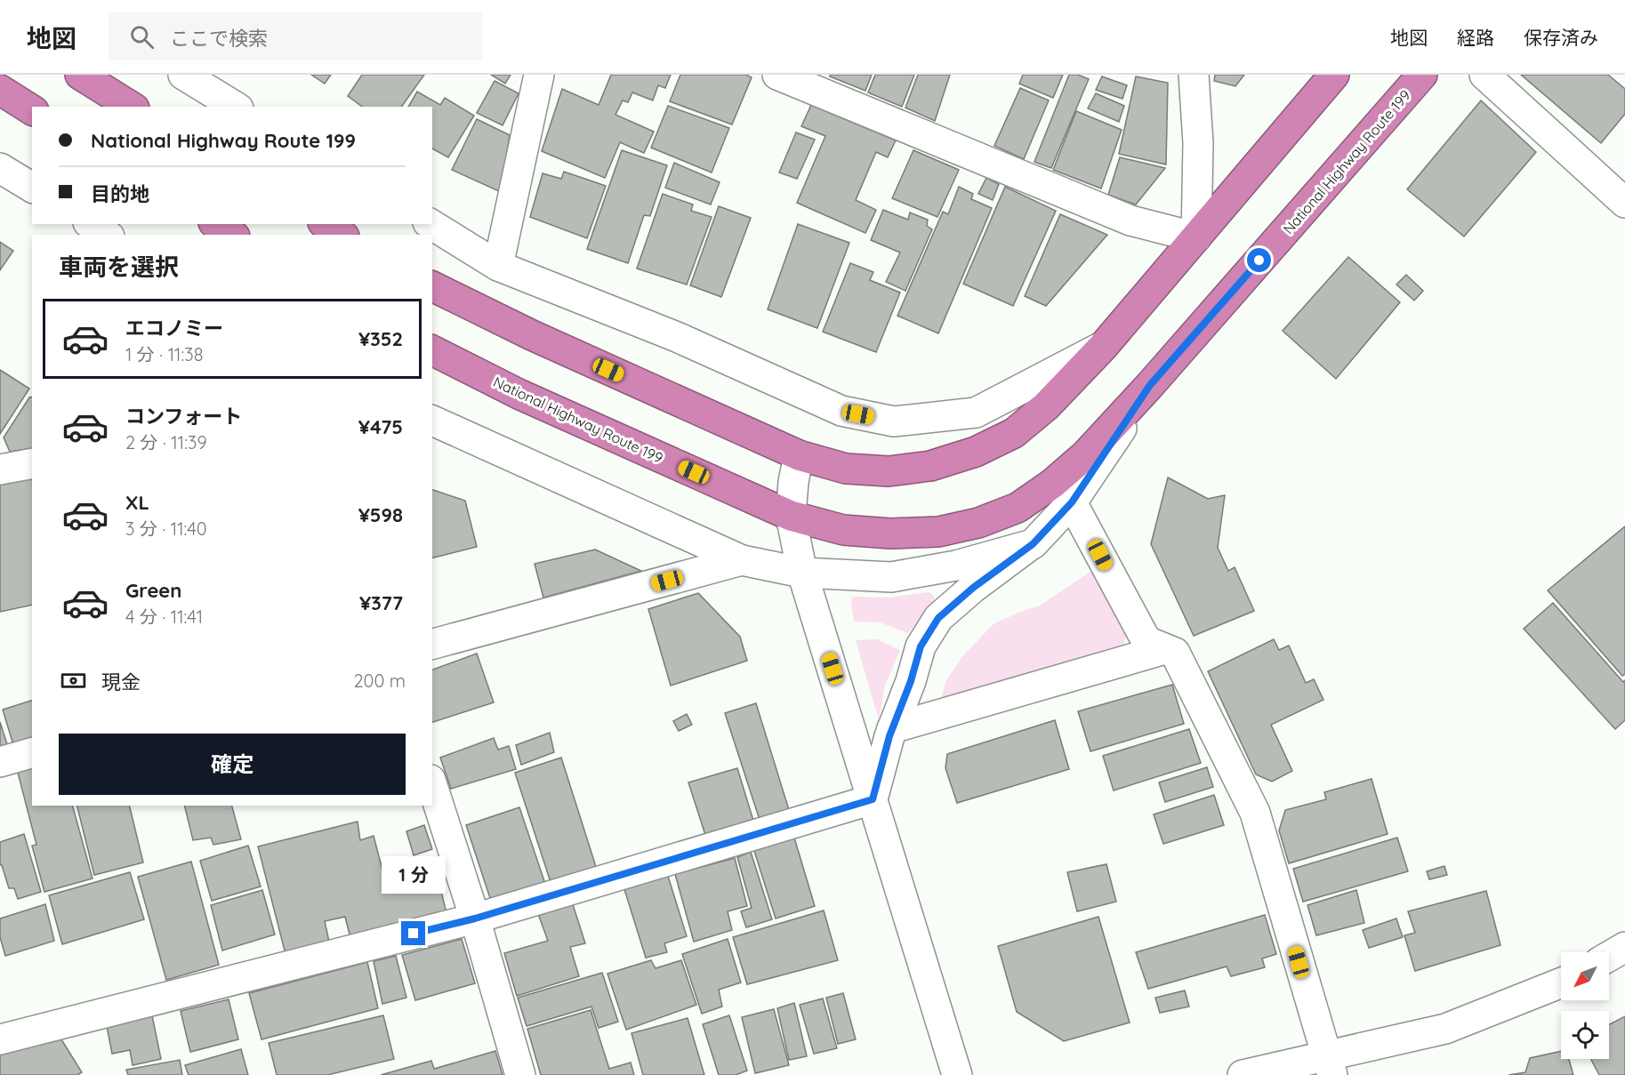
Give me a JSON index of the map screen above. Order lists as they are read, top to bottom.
{
  "streets": {
    "highway": ["National Highway Route 199"]
  },
  "north": "bottom left",
  "page": {
    "header": "地図",
    "search": "ここで検索",
    "nav": ["地図", "経路", "保存済み"],
    "banner": ["National Highway Route 199", "目的地"],
    "heading": "車両を選択",
    "list": [
      {
        "name": "エコノミー",
        "note": "1 分 · 11:38",
        "value": "¥352"
      },
      {
        "name": "コンフォート",
        "note": "2 分 · 11:39",
        "value": "¥475"
      },
      {
        "name": "XL",
        "note": "3 分 · 11:40",
        "value": "¥598"
      },
      {
        "name": "Green",
        "note": "4 分 · 11:41",
        "value": "¥377"
      }
    ],
    "pay": ["現金", "200 m"],
    "buttons": "確定",
    "bubble": "1 分"
  }
}
